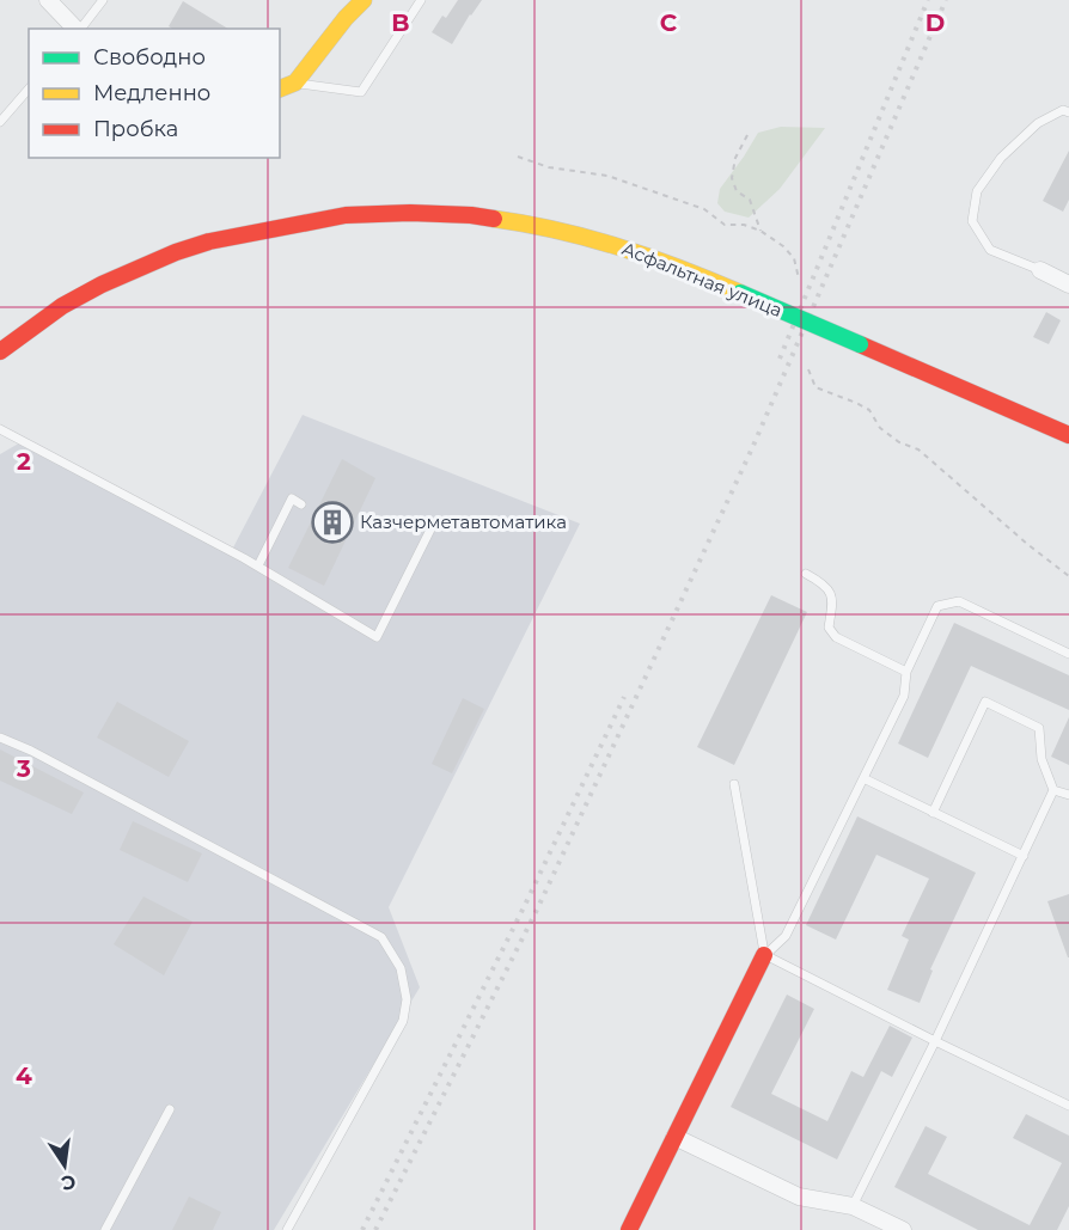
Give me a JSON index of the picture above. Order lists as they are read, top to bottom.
{
  "streets": {
    "main road": ["Асфальтная улица"]
  },
  "places": {
    "building": ["Казчерметавтоматика"]
  },
  "legend": ["Свободно", "Медленно", "Пробка"],
  "north": "bottom",
  "grid": {
    "columns": ["B", "C", "D"],
    "rows": ["2", "3", "4"]
  }
}
